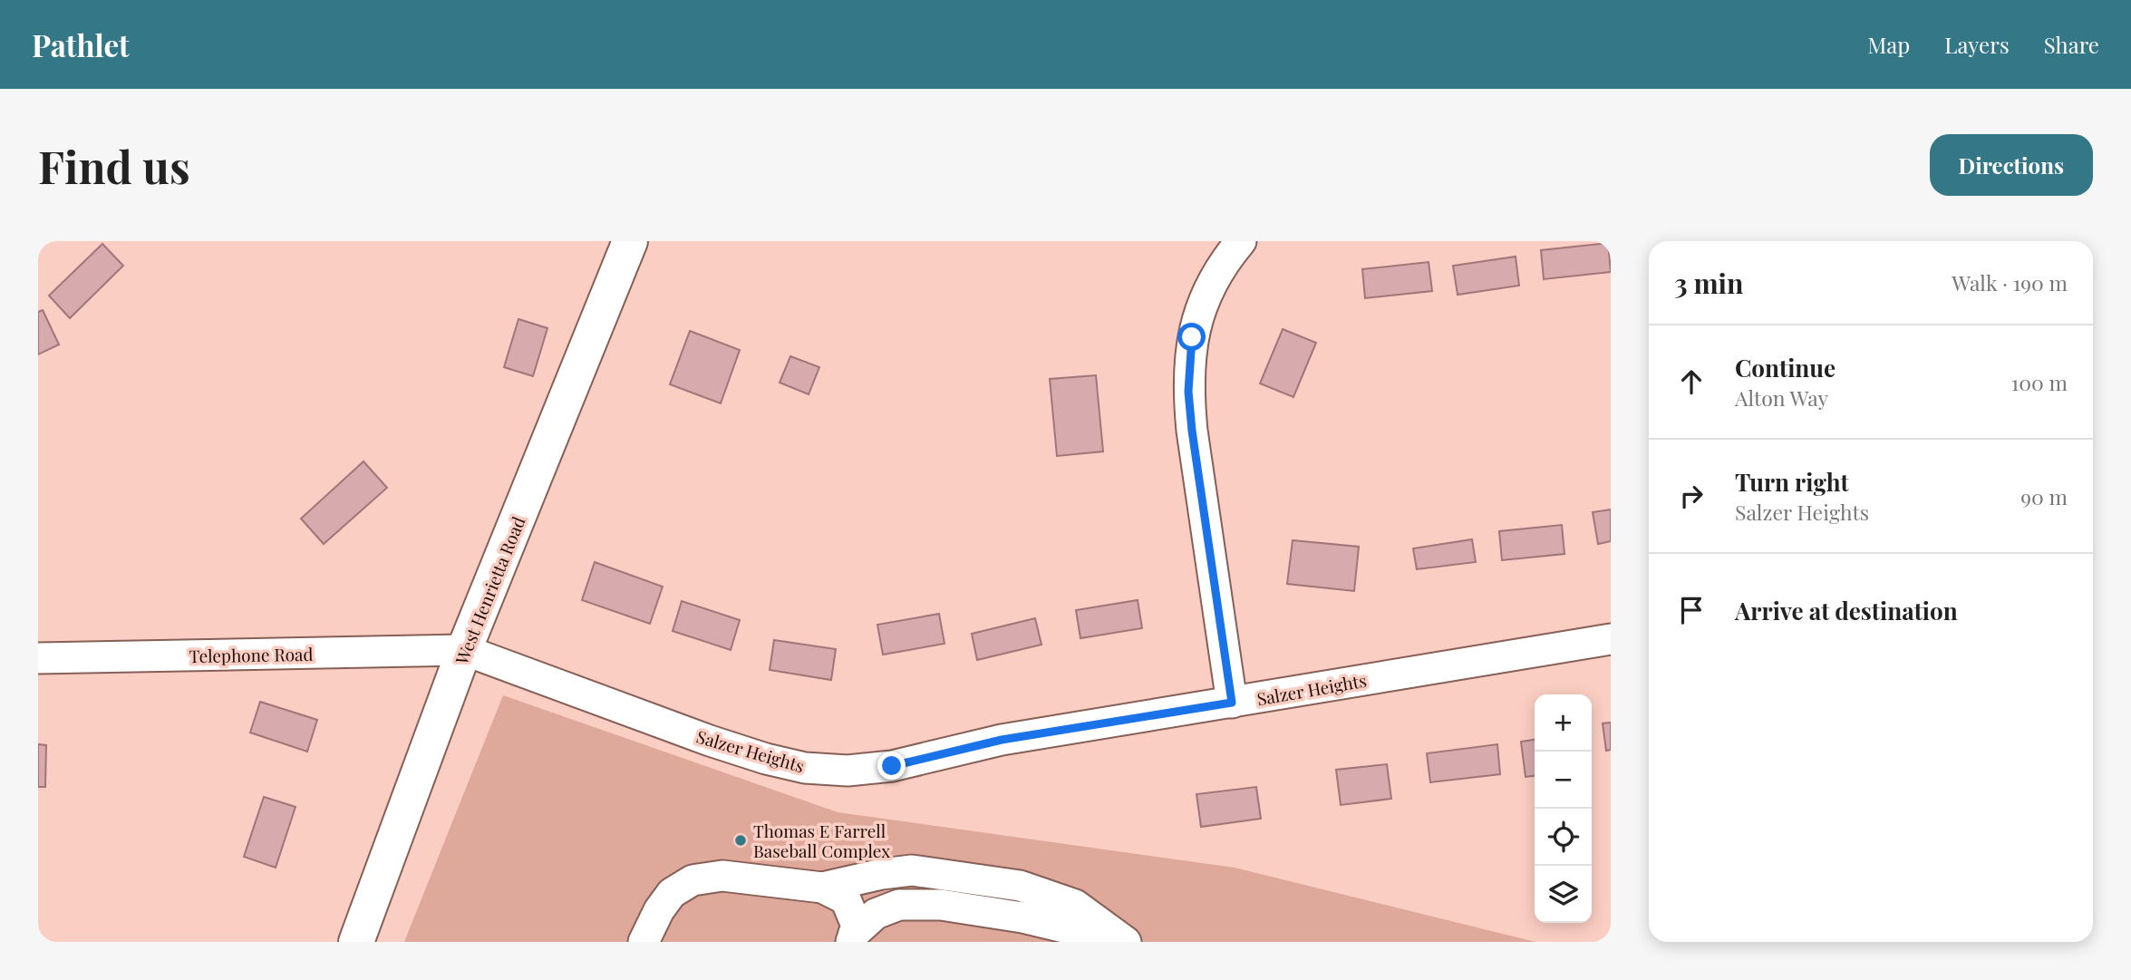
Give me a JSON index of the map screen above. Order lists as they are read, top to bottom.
{
  "streets": {
    "main road": ["West Henrietta Road"],
    "street": ["Telephone Road", "Salzer Heights"]
  },
  "crossings": [
    ["West Henrietta Road", "Telephone Road"],
    ["West Henrietta Road", "Salzer Heights"],
    ["Telephone Road", "Salzer Heights"]
  ],
  "places": ["Thomas E Farrell Baseball Complex"],
  "page": {
    "header": "Pathlet",
    "nav": ["Map", "Layers", "Share"],
    "buttons": "Directions",
    "title": "Find us",
    "heading": ["3 min", "Walk · 190 m"],
    "list": [
      ["Continue", "Alton Way", "100 m"],
      ["Turn right", "Salzer Heights", "90 m"],
      "Arrive at destination"
    ],
    "map_buttons": ["+", "−"]
  }
}
